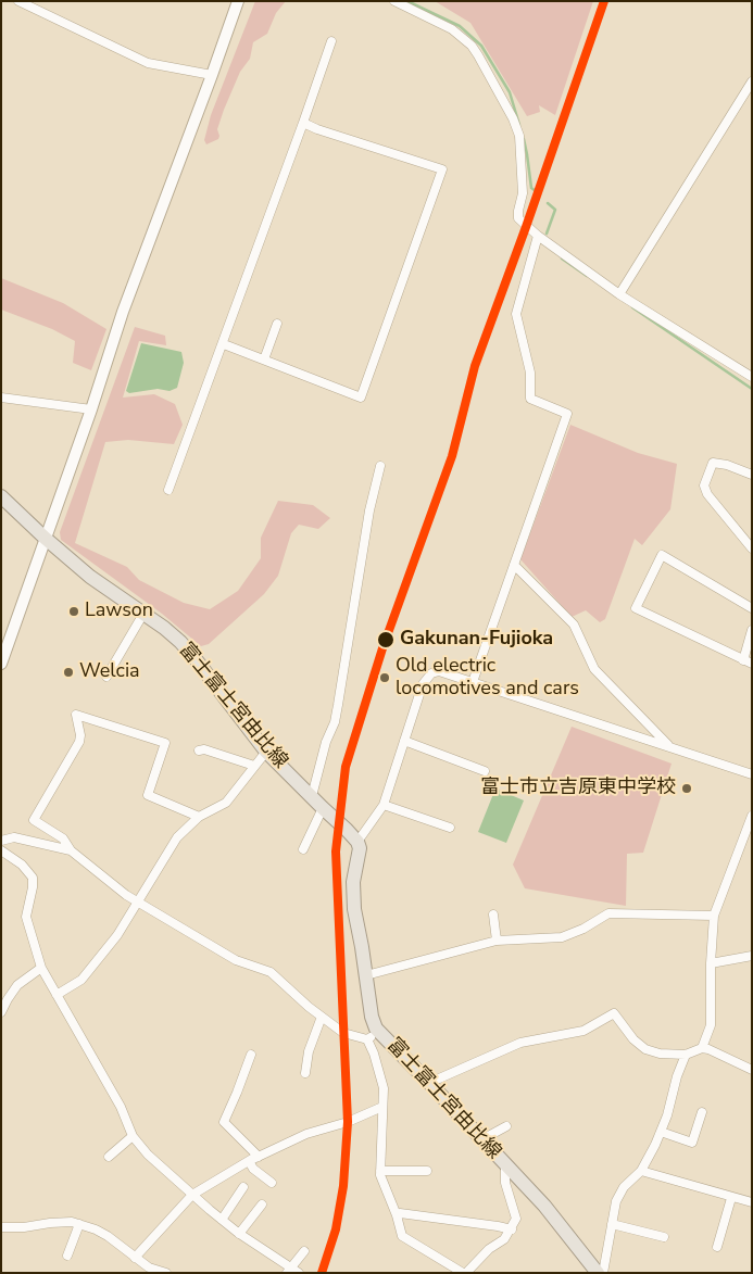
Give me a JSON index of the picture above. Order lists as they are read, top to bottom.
{
  "streets": {
    "main road": ["富士富士宮由比線"]
  },
  "places": [
    "Lawson",
    "Gakunan-Fujioka",
    "Welcia",
    "Old electric locomotives and cars",
    "富士市立吉原東中学校"
  ]
}
